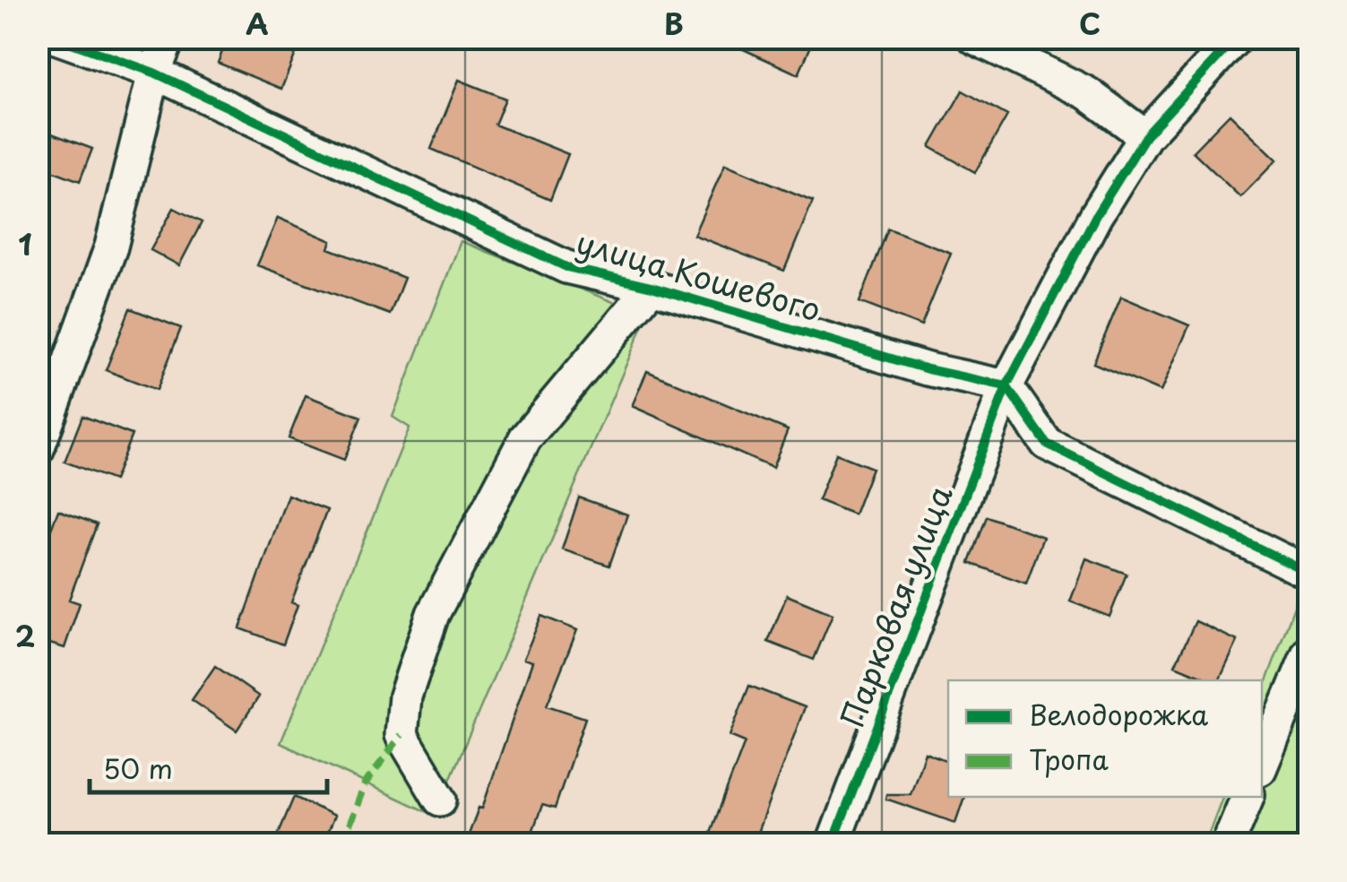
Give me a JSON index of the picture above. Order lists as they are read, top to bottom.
{
  "streets": {
    "street": ["улица Кошевого", "Парковая улица"]
  },
  "crossings": [
    ["улица Кошевого", "Парковая улица"]
  ],
  "legend": ["Велодорожка", "Тропа"],
  "scale_bar": "50 m",
  "grid": {
    "columns": ["A", "B", "C"],
    "rows": ["1", "2"]
  }
}
